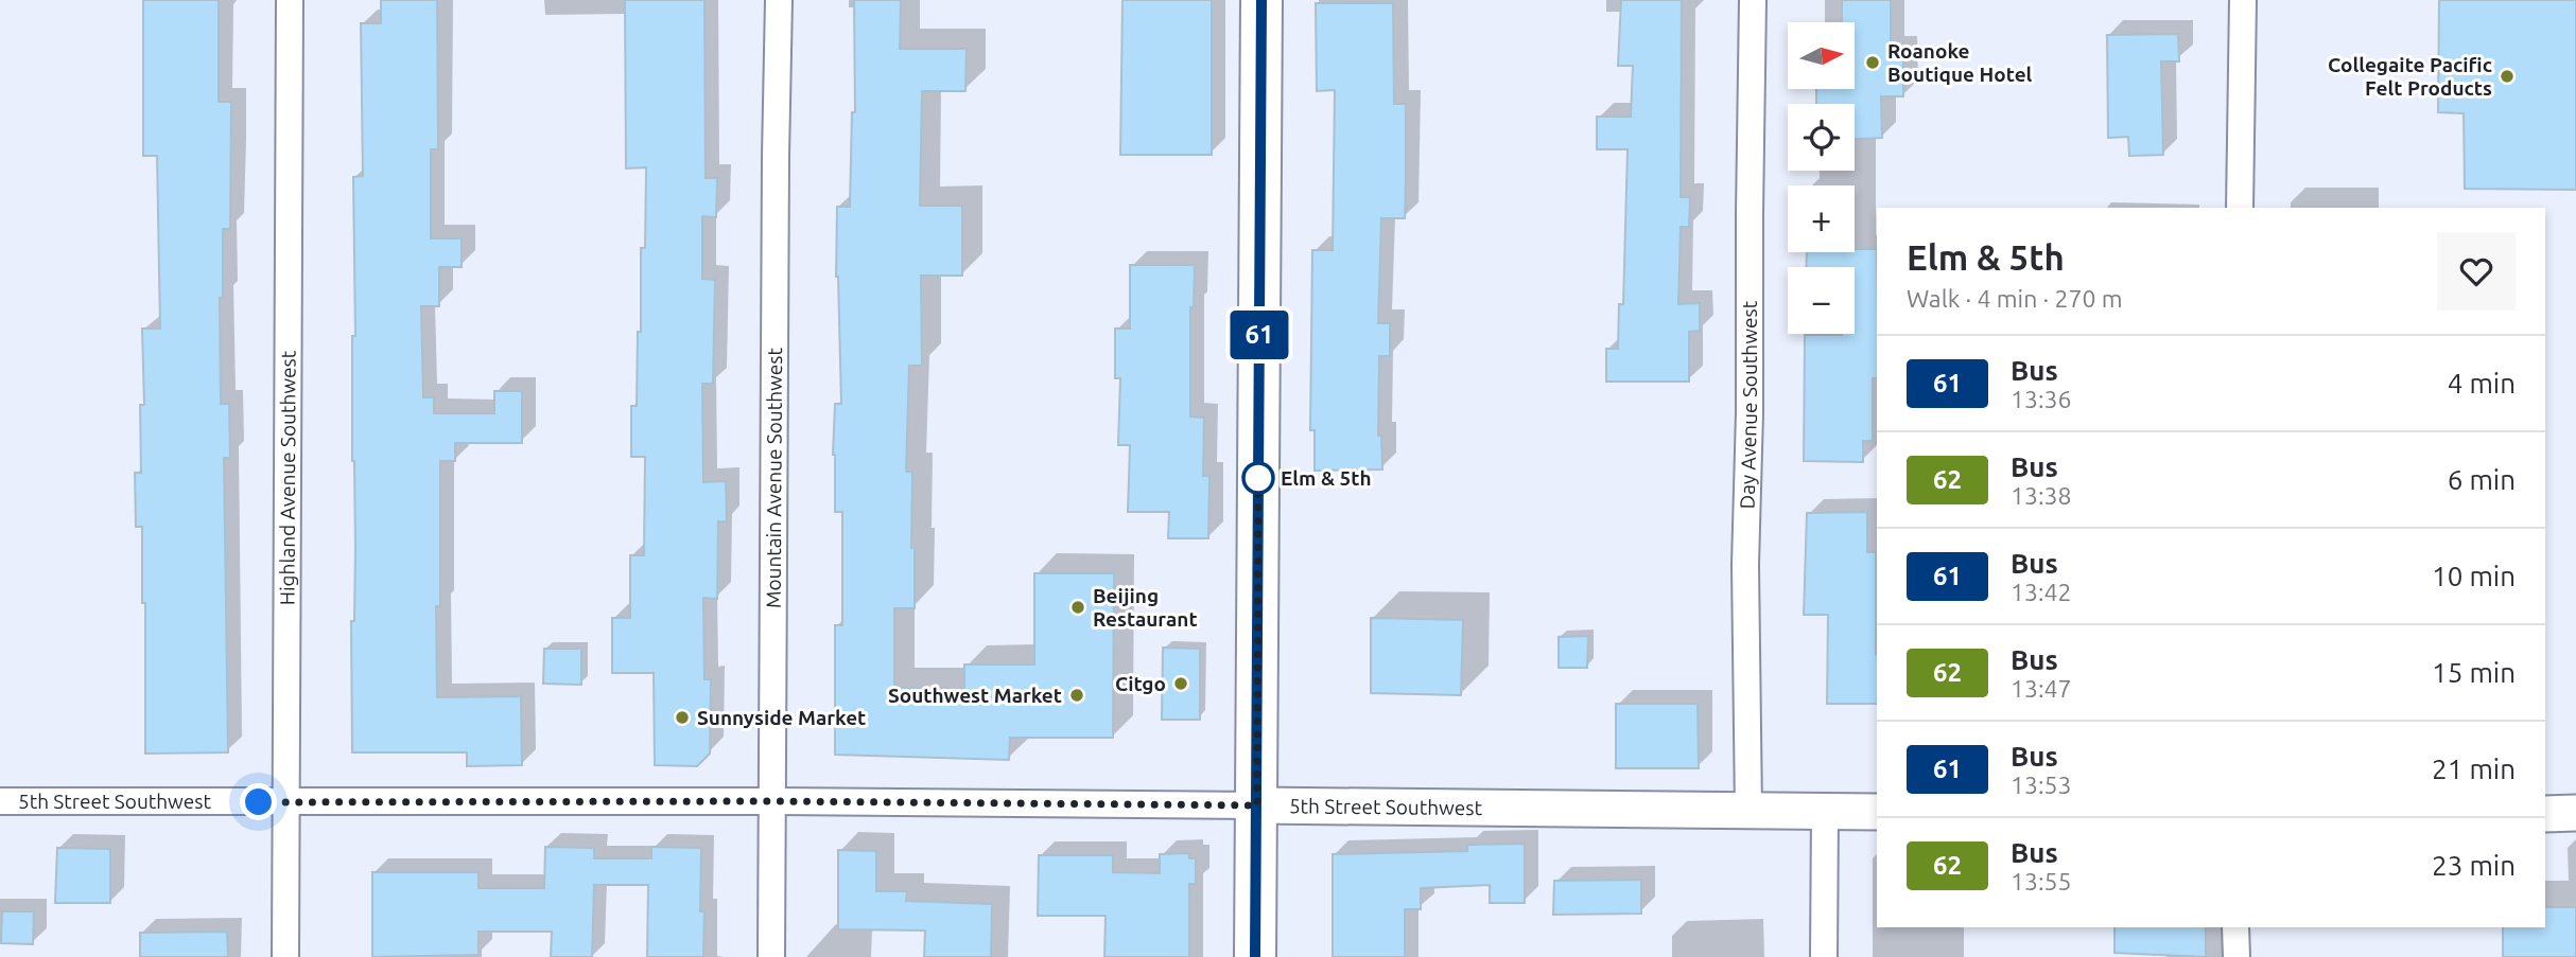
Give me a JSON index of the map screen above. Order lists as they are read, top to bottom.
{
  "streets": {
    "street": [
      "Day Avenue Southwest",
      "Highland Avenue Southwest",
      "Mountain Avenue Southwest",
      "5th Street Southwest"
    ]
  },
  "crossings": [
    ["Day Avenue Southwest", "5th Street Southwest"],
    ["Highland Avenue Southwest", "5th Street Southwest"],
    ["Mountain Avenue Southwest", "5th Street Southwest"]
  ],
  "places": [
    "Roanoke Boutique Hotel",
    "Collegaite Pacific Felt Products",
    "Elm & 5th",
    "Beijing Restaurant",
    "Citgo",
    "Southwest Market",
    "Sunnyside Market"
  ],
  "lines": ["bus line 61"],
  "north": "right",
  "page": {
    "on_map": "61",
    "map_buttons": ["+", "−"],
    "heading": ["Elm & 5th", "Walk · 4 min · 270 m"],
    "list": [
      {
        "mark": "61",
        "name": "Bus",
        "note": "13:36",
        "value": "4 min"
      },
      {
        "mark": "62",
        "name": "Bus",
        "note": "13:38",
        "value": "6 min"
      },
      {
        "mark": "61",
        "name": "Bus",
        "note": "13:42",
        "value": "10 min"
      },
      {
        "mark": "62",
        "name": "Bus",
        "note": "13:47",
        "value": "15 min"
      },
      {
        "mark": "61",
        "name": "Bus",
        "note": "13:53",
        "value": "21 min"
      },
      {
        "mark": "62",
        "name": "Bus",
        "note": "13:55",
        "value": "23 min"
      }
    ]
  }
}
